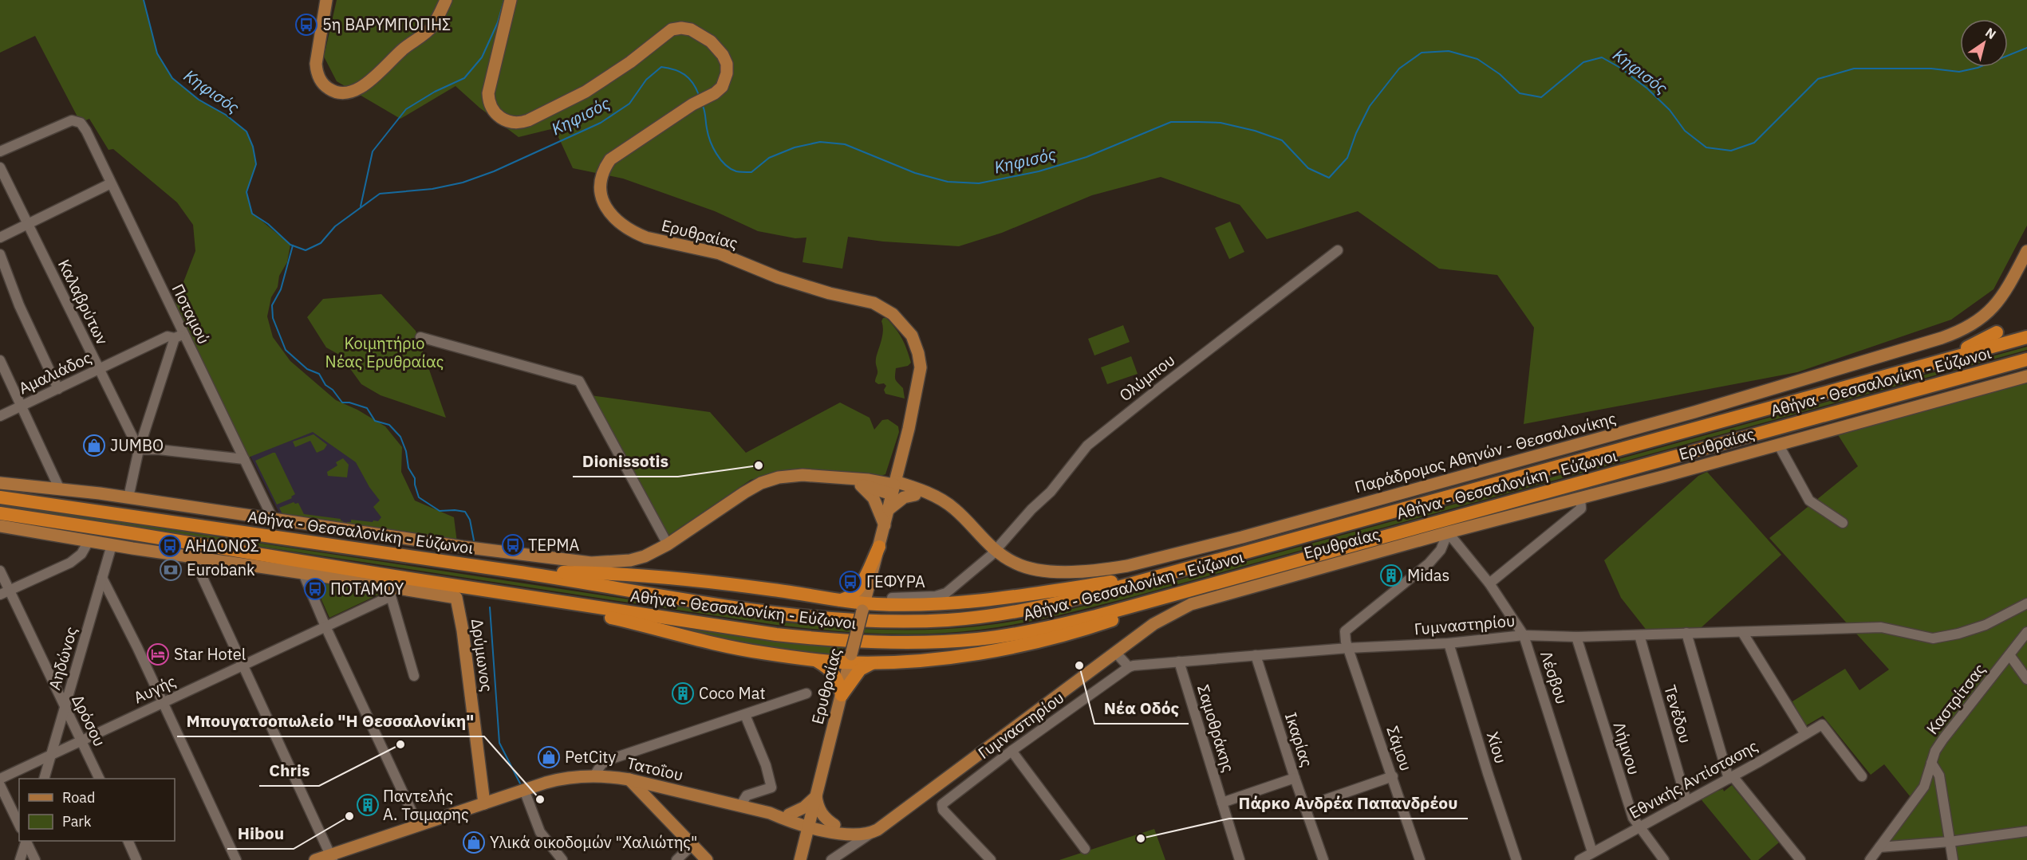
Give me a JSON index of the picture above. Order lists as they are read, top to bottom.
{
  "streets": {
    "highway": ["Αθήνα - Θεσσαλονίκη - Εύζωνοι"],
    "main road": [
      "Ερυθραίας",
      "Παράδρομος Αθηνών - Θεσσαλονίκης",
      "Δρύμωνος",
      "Τατοΐου"
    ],
    "street": [
      "Καλαβρύτων",
      "Ποταμού",
      "Αμαλιάδος",
      "Ολύμπου",
      "Γυμναστηρίου",
      "Αηδώνος",
      "Λέσβου",
      "Αυγής",
      "Καστρίτσας",
      "Τενέδου",
      "Δρόσου",
      "Σαμοθράκης",
      "Ικαρίας",
      "Χίου",
      "Σάμου",
      "Λήμνου",
      "Εθνικής Αντίστασης"
    ]
  },
  "crossings": [
    ["Ερυθραίας", "Παράδρομος Αθηνών - Θεσσαλονίκης"],
    ["Ερυθραίας", "Λέσβου"],
    ["Ερυθραίας", "Τατοΐου"],
    ["Καλαβρύτων", "Αμαλιάδος"],
    ["Ποταμού", "Αμαλιάδος"],
    ["Ποταμού", "Παράδρομος Αθηνών - Θεσσαλονίκης"],
    ["Ολύμπου", "Παράδρομος Αθηνών - Θεσσαλονίκης"],
    ["Γυμναστηρίου", "Λέσβου"],
    ["Γυμναστηρίου", "Τενέδου"],
    ["Γυμναστηρίου", "Σαμοθράκης"],
    ["Γυμναστηρίου", "Ικαρίας"],
    ["Γυμναστηρίου", "Χίου"],
    ["Γυμναστηρίου", "Σάμου"],
    ["Γυμναστηρίου", "Λήμνου"],
    ["Δρύμωνος", "Αυγής"],
    ["Δρύμωνος", "Τατοΐου"],
    ["Αηδώνος", "Αυγής"],
    ["Αηδώνος", "Δρόσου"],
    ["Λέσβου", "Εθνικής Αντίστασης"],
    ["Αυγής", "Δρόσου"],
    ["Τενέδου", "Εθνικής Αντίστασης"],
    ["Λήμνου", "Εθνικής Αντίστασης"]
  ],
  "water": ["Κηφισός"],
  "parks": ["Κοιμητήριο Νέας Ερυθραίας"],
  "places": {
    "bus stop": [
      "5η ΒΑΡΥΜΠΟΠΗΣ",
      "ΤΕΡΜΑ",
      "ΑΗΔΟΝΟΣ",
      "ΓΕΦΥΡΑ",
      "ΠΟΤΑΜΟΥ"
    ],
    "shop": ["JUMBO", "PetCity", "Υλικά οικοδομών \"Χαλιώτης\""],
    "other": [
      "Dionissotis",
      "Νέα Οδός",
      "Chris",
      "Μπουγατσοπωλείο \"Η Θεσσαλονίκη\"",
      "Hibou",
      "Πάρκο Ανδρέα Παπανδρέου"
    ],
    "bank": ["Eurobank"],
    "building": ["Midas", "Coco Mat", "Παντελής Α. Τσιμαρης"],
    "hotel": ["Star Hotel"]
  },
  "legend": ["Road", "Park"],
  "north": "top right"
}
